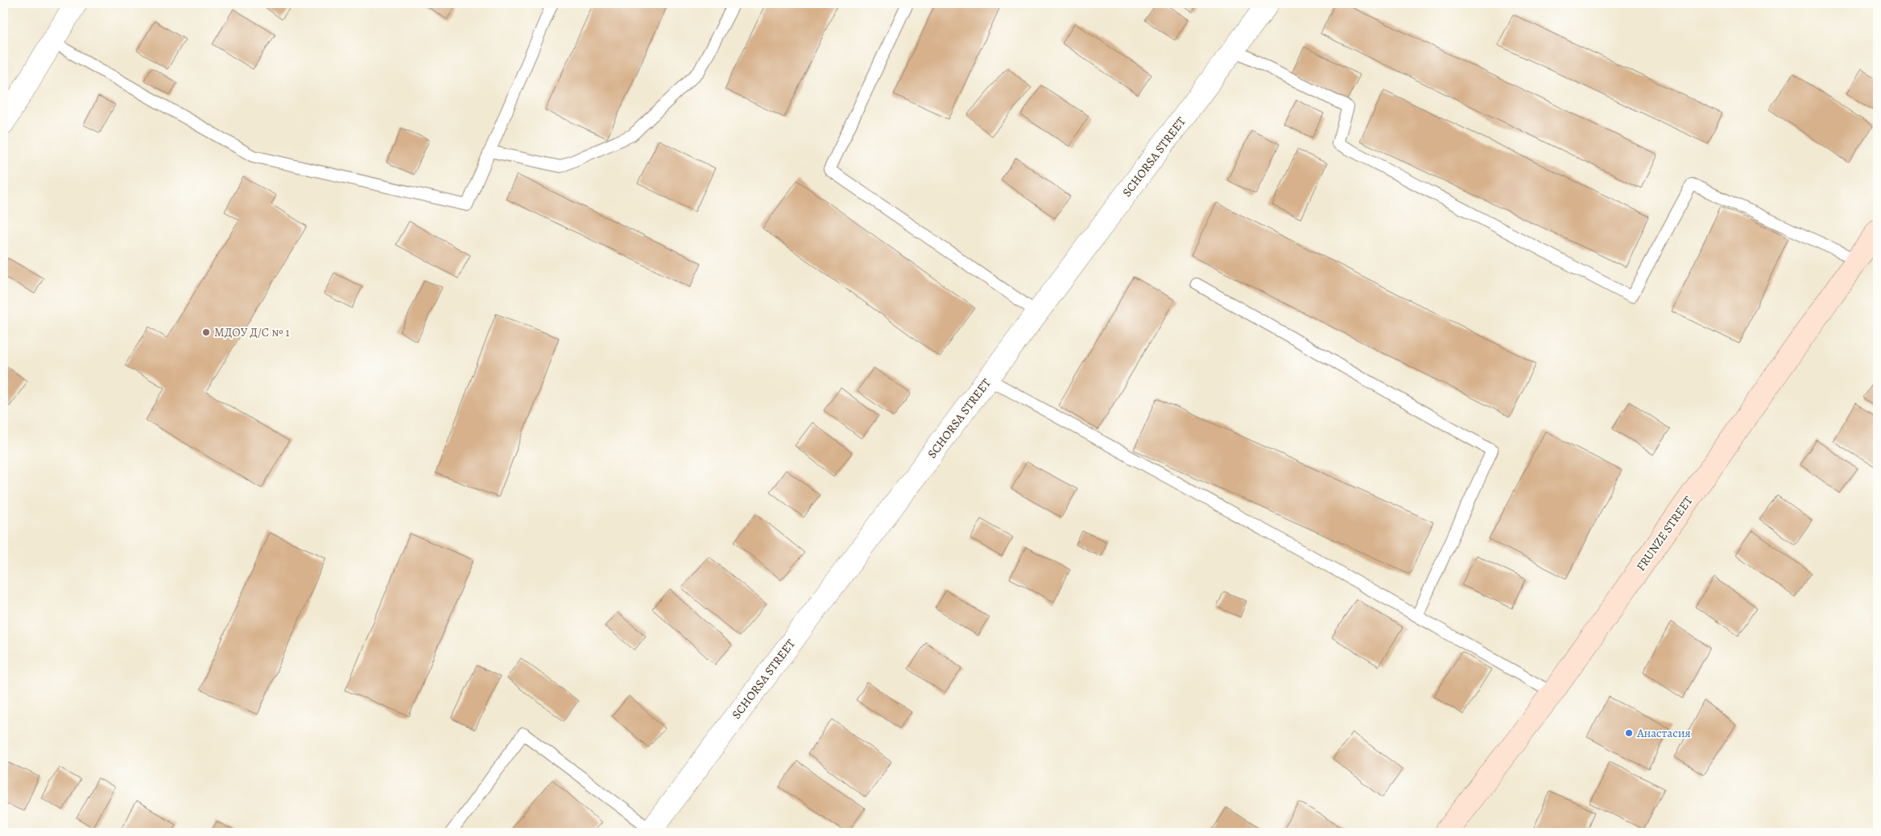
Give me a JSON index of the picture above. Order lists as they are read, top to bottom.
{
  "streets": {
    "main road": ["FRUNZE STREET"],
    "street": ["SCHORSA STREET"]
  },
  "places": ["МДОУ Д/С № 1", "Анастасия"]
}
